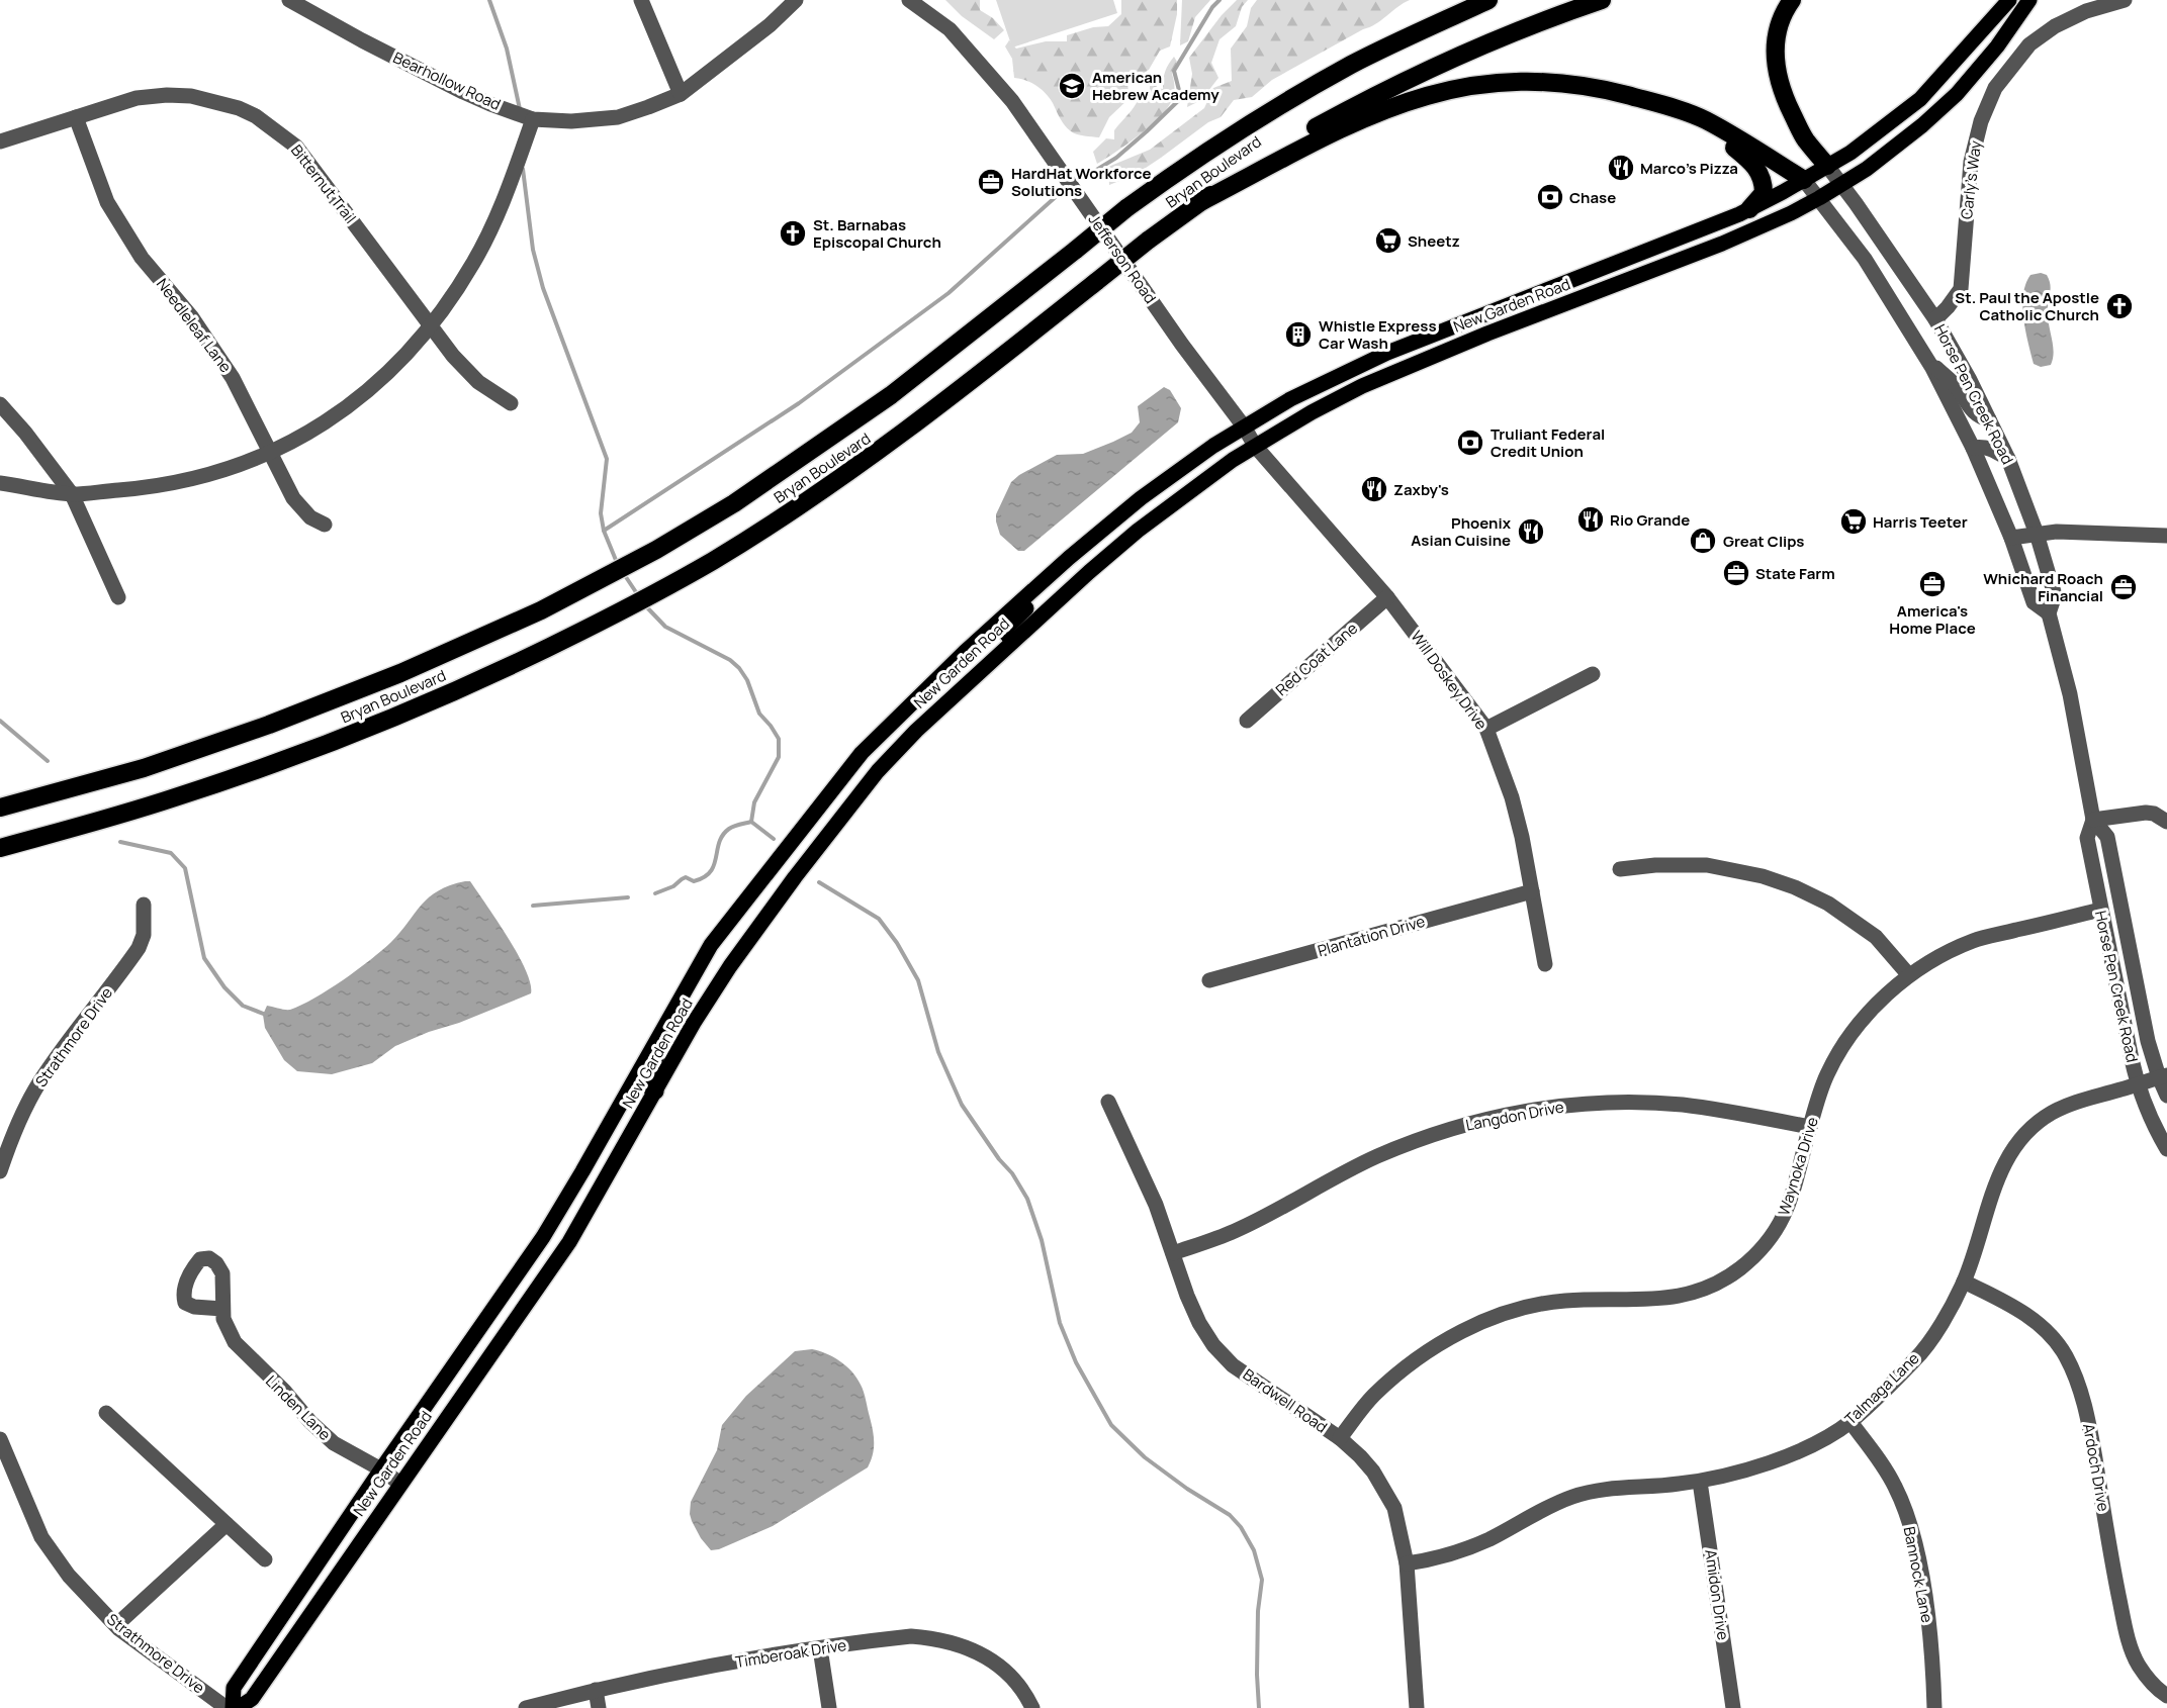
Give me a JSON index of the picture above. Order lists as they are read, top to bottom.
{
  "streets": {
    "highway": ["Bryan Boulevard"],
    "main road": ["New Garden Road"],
    "street": [
      "Bearhollow Road",
      "Carly's Way",
      "Bitternut Trail",
      "Jefferson Road",
      "Needleleaf Lane",
      "Horse Pen Creek Road",
      "Red Coat Lane",
      "Will Doskey Drive",
      "Plantation Drive",
      "Strathmore Drive",
      "Langdon Drive",
      "Waynoka Drive",
      "Talmaga Lane",
      "Bardwell Road",
      "Linden Lane",
      "Ardoch Drive",
      "Bannock Lane",
      "Amidon Drive",
      "Timberoak Drive"
    ]
  },
  "crossings": [
    ["Carly's Way", "Horse Pen Creek Road"],
    ["Bitternut Trail", "Needleleaf Lane"],
    ["Jefferson Road", "New Garden Road"],
    ["Jefferson Road", "Will Doskey Drive"],
    ["New Garden Road", "Horse Pen Creek Road"],
    ["New Garden Road", "Will Doskey Drive"],
    ["New Garden Road", "Linden Lane"],
    ["Horse Pen Creek Road", "Waynoka Drive"],
    ["Horse Pen Creek Road", "Talmaga Lane"],
    ["Red Coat Lane", "Will Doskey Drive"],
    ["Will Doskey Drive", "Plantation Drive"],
    ["Langdon Drive", "Waynoka Drive"],
    ["Langdon Drive", "Bardwell Road"],
    ["Waynoka Drive", "Bardwell Road"],
    ["Talmaga Lane", "Bardwell Road"],
    ["Talmaga Lane", "Ardoch Drive"],
    ["Talmaga Lane", "Bannock Lane"],
    ["Talmaga Lane", "Amidon Drive"]
  ],
  "places": {
    "school or university": ["American Hebrew Academy"],
    "restaurant": [
      "Marco's Pizza",
      "Zaxby's",
      "Rio Grande",
      "Phoenix Asian Cuisine"
    ],
    "office": [
      "HardHat Workforce Solutions",
      "State Farm",
      "America's Home Place",
      "Whichard Roach Financial"
    ],
    "bank": ["Chase", "Truliant Federal Credit Union"],
    "church": ["St. Barnabas Episcopal Church", "St. Paul the Apostle Catholic Church"],
    "supermarket": ["Sheetz", "Harris Teeter"],
    "building": ["Whistle Express Car Wash"],
    "shop": ["Great Clips"]
  }
}
